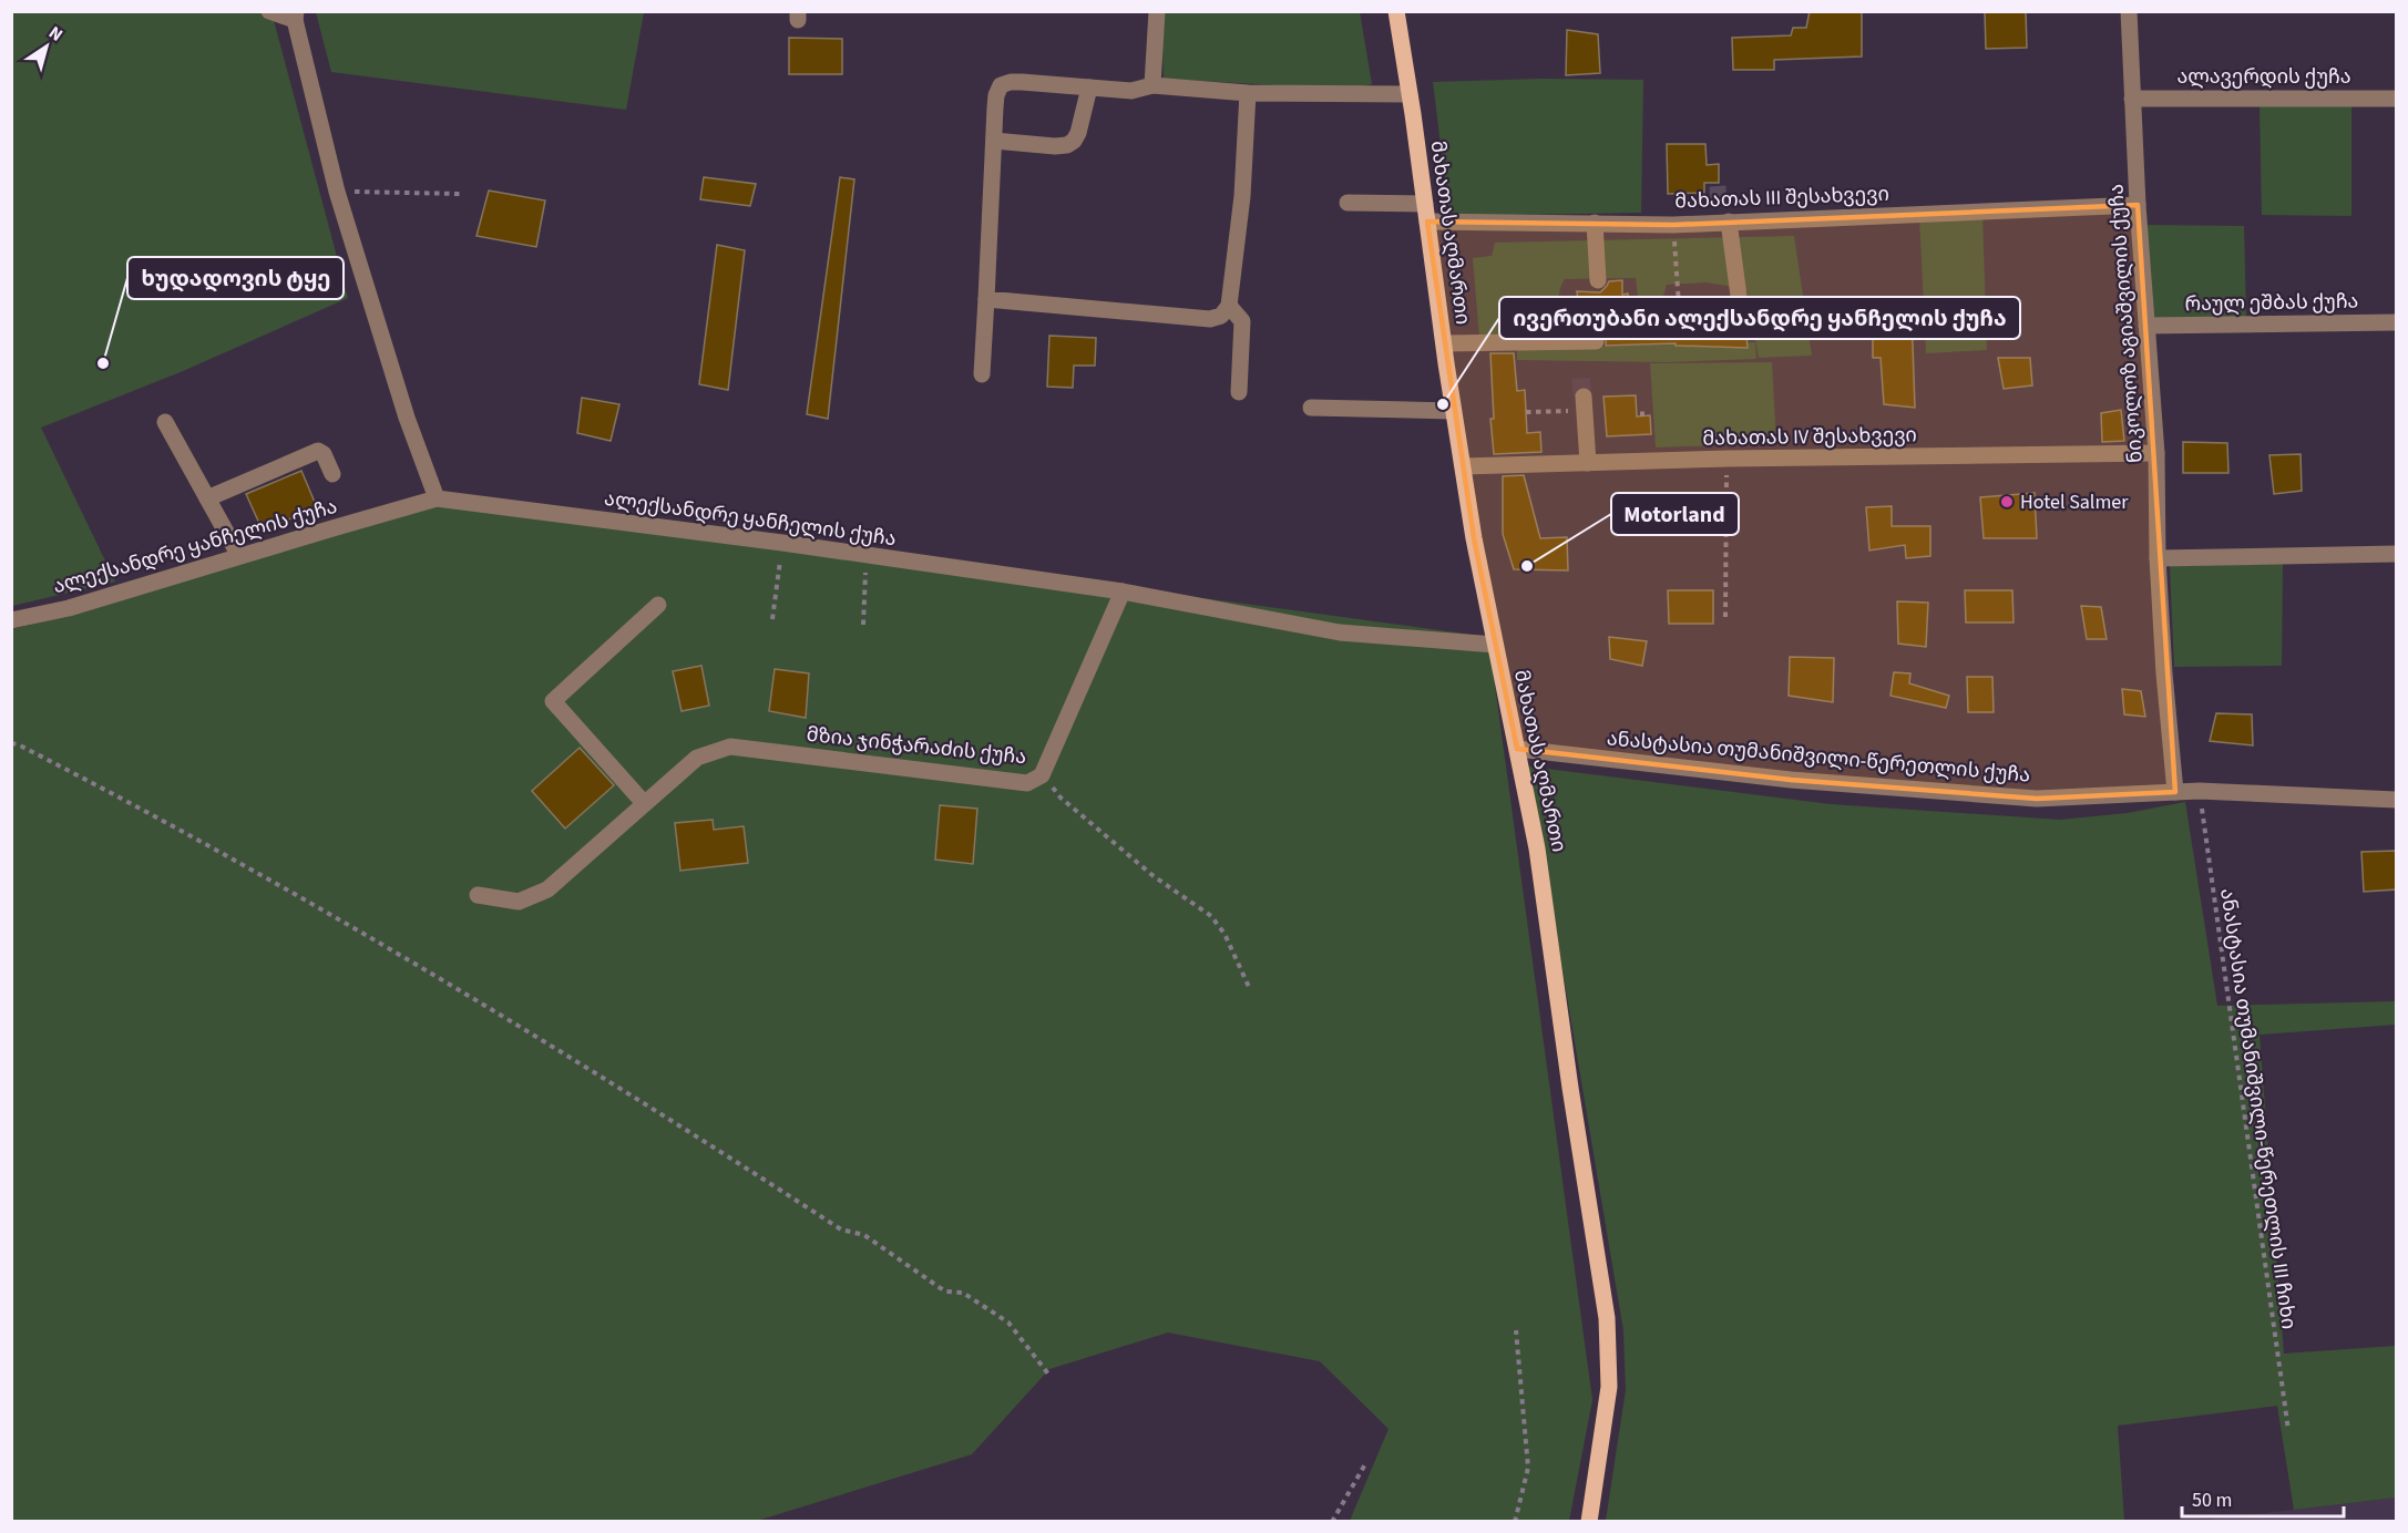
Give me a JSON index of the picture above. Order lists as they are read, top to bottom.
{
  "streets": {
    "main road": ["მახათას აღმართი"],
    "street": [
      "ალავერდის ქუჩა",
      "მახათას III შესახვევი",
      "რაულ ეშბას ქუჩა",
      "ნიკოლოზ აგიაშვილის ქუჩა",
      "მახათას IV შესახვევი",
      "ალექსანდრე ყანჩელის ქუჩა",
      "მზია ჯინჭარაძის ქუჩა",
      "ანასტასია თუმანიშვილი-წერეთლის ქუჩა"
    ],
    "path": ["ანასტასია თუმანიშვილი-წერეთლის III ჩიხი"]
  },
  "crossings": [
    ["ალავერდის ქუჩა", "ნიკოლოზ აგიაშვილის ქუჩა"],
    ["მახათას III შესახვევი", "მახათას აღმართი"],
    ["მახათას III შესახვევი", "ნიკოლოზ აგიაშვილის ქუჩა"],
    ["მახათას აღმართი", "მახათას IV შესახვევი"],
    ["მახათას აღმართი", "ალექსანდრე ყანჩელის ქუჩა"],
    ["მახათას აღმართი", "ანასტასია თუმანიშვილი-წერეთლის ქუჩა"],
    ["რაულ ეშბას ქუჩა", "ნიკოლოზ აგიაშვილის ქუჩა"],
    ["ნიკოლოზ აგიაშვილის ქუჩა", "მახათას IV შესახვევი"],
    ["ნიკოლოზ აგიაშვილის ქუჩა", "ანასტასია თუმანიშვილი-წერეთლის ქუჩა"],
    ["ალექსანდრე ყანჩელის ქუჩა", "მზია ჯინჭარაძის ქუჩა"],
    ["ანასტასია თუმანიშვილი-წერეთლის ქუჩა", "ანასტასია თუმანიშვილი-წერეთლის III ჩიხი"]
  ],
  "places": [
    "ხუდადოვის ტყე",
    "ივერთუბანი ალექსანდრე ყანჩელის ქუჩა",
    "Hotel Salmer",
    "Motorland"
  ],
  "scale_bar": "50 m",
  "north": "top right"
}
